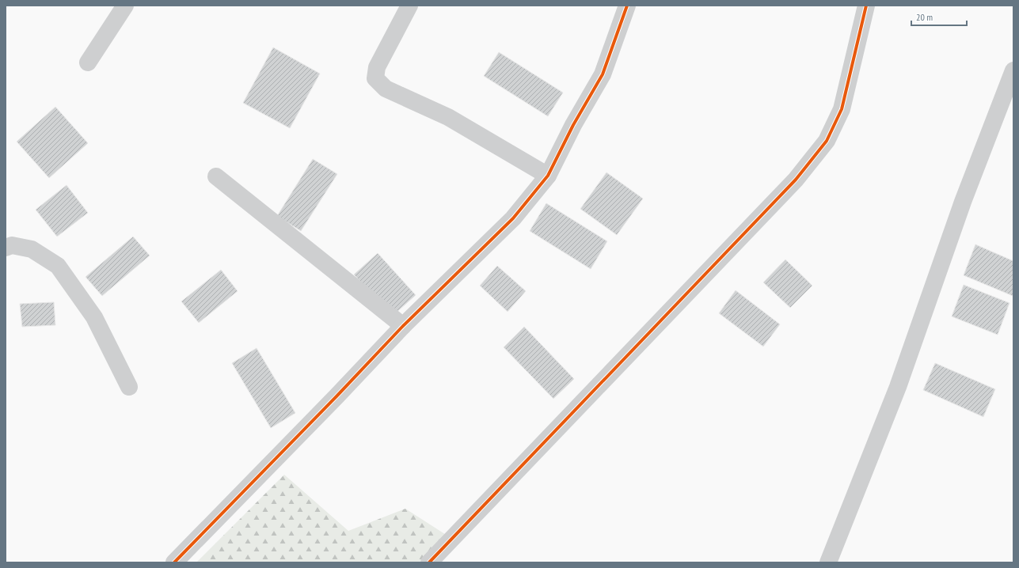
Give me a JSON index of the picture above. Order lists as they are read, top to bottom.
{
  "scale_bar": "20 m"
}
